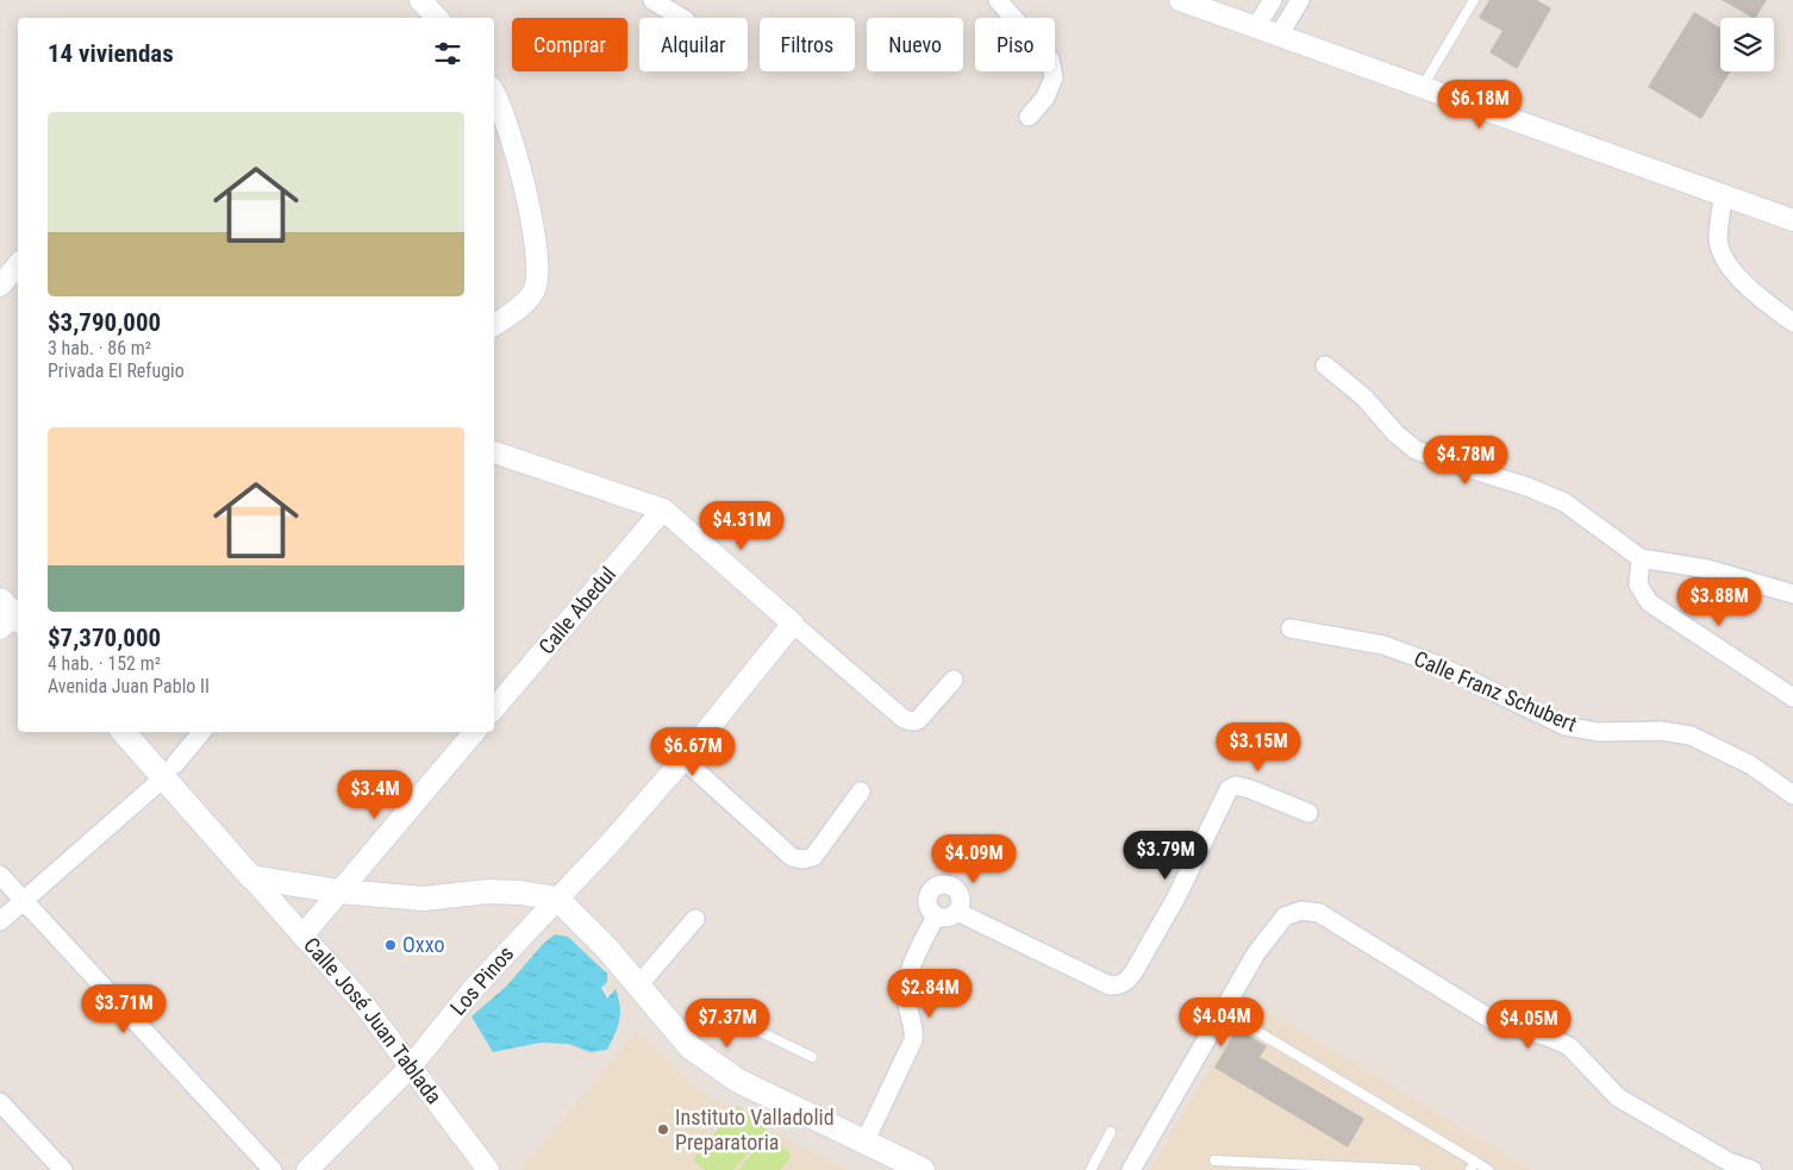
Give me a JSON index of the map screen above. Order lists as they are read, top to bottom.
{
  "streets": {
    "main road": ["Calle José Juan Tablada"],
    "street": ["Calle Abedul", "Calle Franz Schubert", "Los Pinos"]
  },
  "crossings": [
    ["Los Pinos", "Calle José Juan Tablada"]
  ],
  "places": ["Oxxo", "Instituto Valladolid Preparatoria"],
  "page": {
    "chip": [
      "Comprar",
      "Alquilar",
      "Filtros",
      "Nuevo",
      "Piso"
    ],
    "heading": "14 viviendas",
    "price": [
      "$6.18M",
      "$4.78M",
      "$4.31M",
      "$3.88M",
      "$3.15M",
      "$6.67M",
      "$3.4M",
      "$3.79M",
      "$4.09M",
      "$2.84M",
      "$3.71M",
      "$4.04M",
      "$7.37M",
      "$4.05M"
    ],
    "list": [
      {
        "name": "$3,790,000",
        "note": "3 hab. · 86 m² · Privada El Refugio"
      },
      {
        "name": "$7,370,000",
        "note": "4 hab. · 152 m² · Avenida Juan Pablo II"
      }
    ]
  }
}
